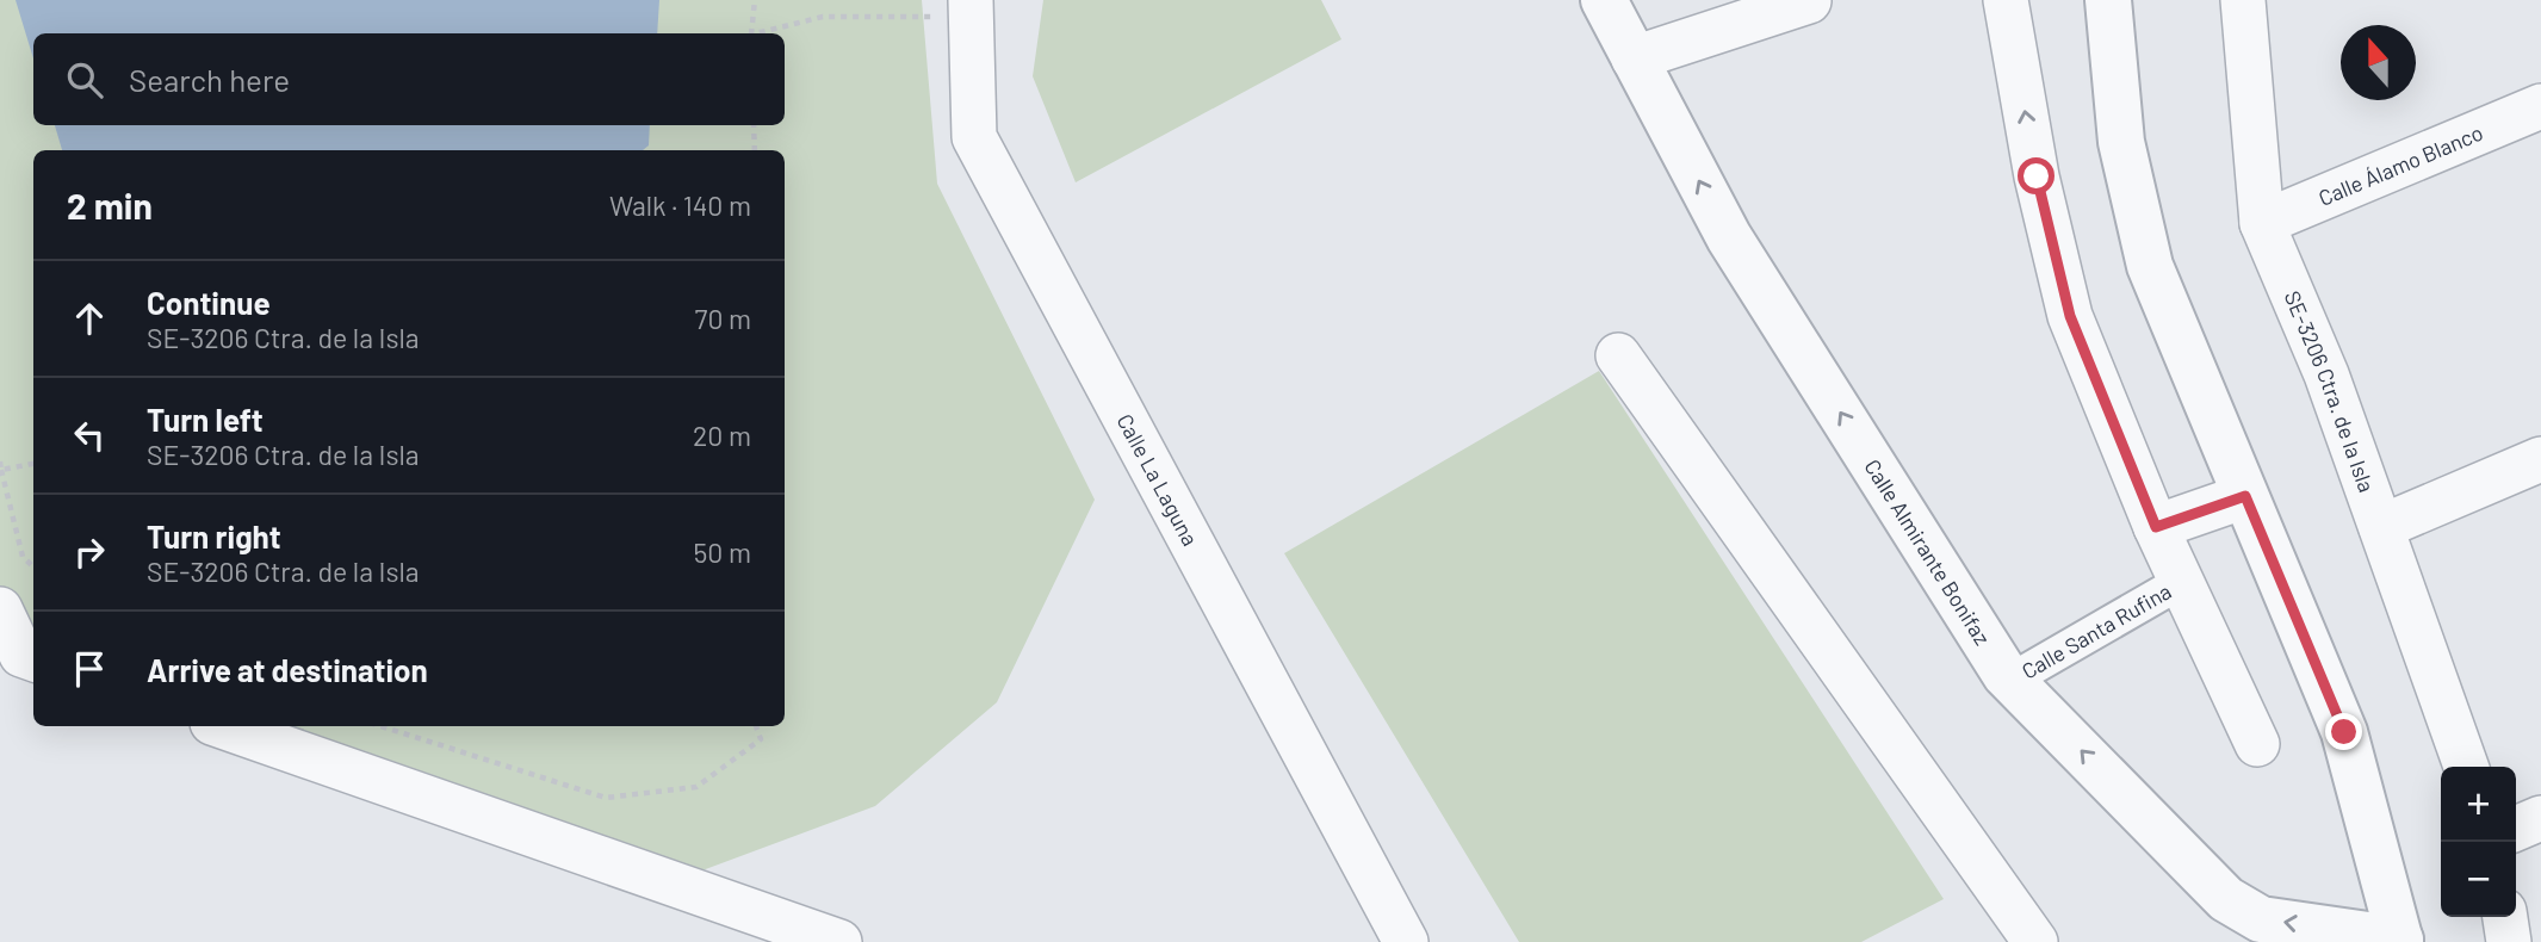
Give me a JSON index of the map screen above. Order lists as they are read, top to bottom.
{
  "streets": {
    "street": [
      "Calle Álamo Blanco",
      "SE-3206 Ctra. de la Isla",
      "Calle La Laguna",
      "Calle Almirante Bonifaz",
      "Calle Santa Rufina"
    ]
  },
  "crossings": [
    ["Calle Álamo Blanco", "SE-3206 Ctra. de la Isla"],
    ["Calle Almirante Bonifaz", "Calle Santa Rufina"]
  ],
  "north": "top",
  "page": {
    "search": "Search here",
    "heading": ["2 min", "Walk · 140 m"],
    "list": [
      ["Continue", "SE-3206 Ctra. de la Isla", "70 m"],
      ["Turn left", "SE-3206 Ctra. de la Isla", "20 m"],
      ["Turn right", "SE-3206 Ctra. de la Isla", "50 m"],
      "Arrive at destination"
    ],
    "map_buttons": ["+", "−"]
  }
}
